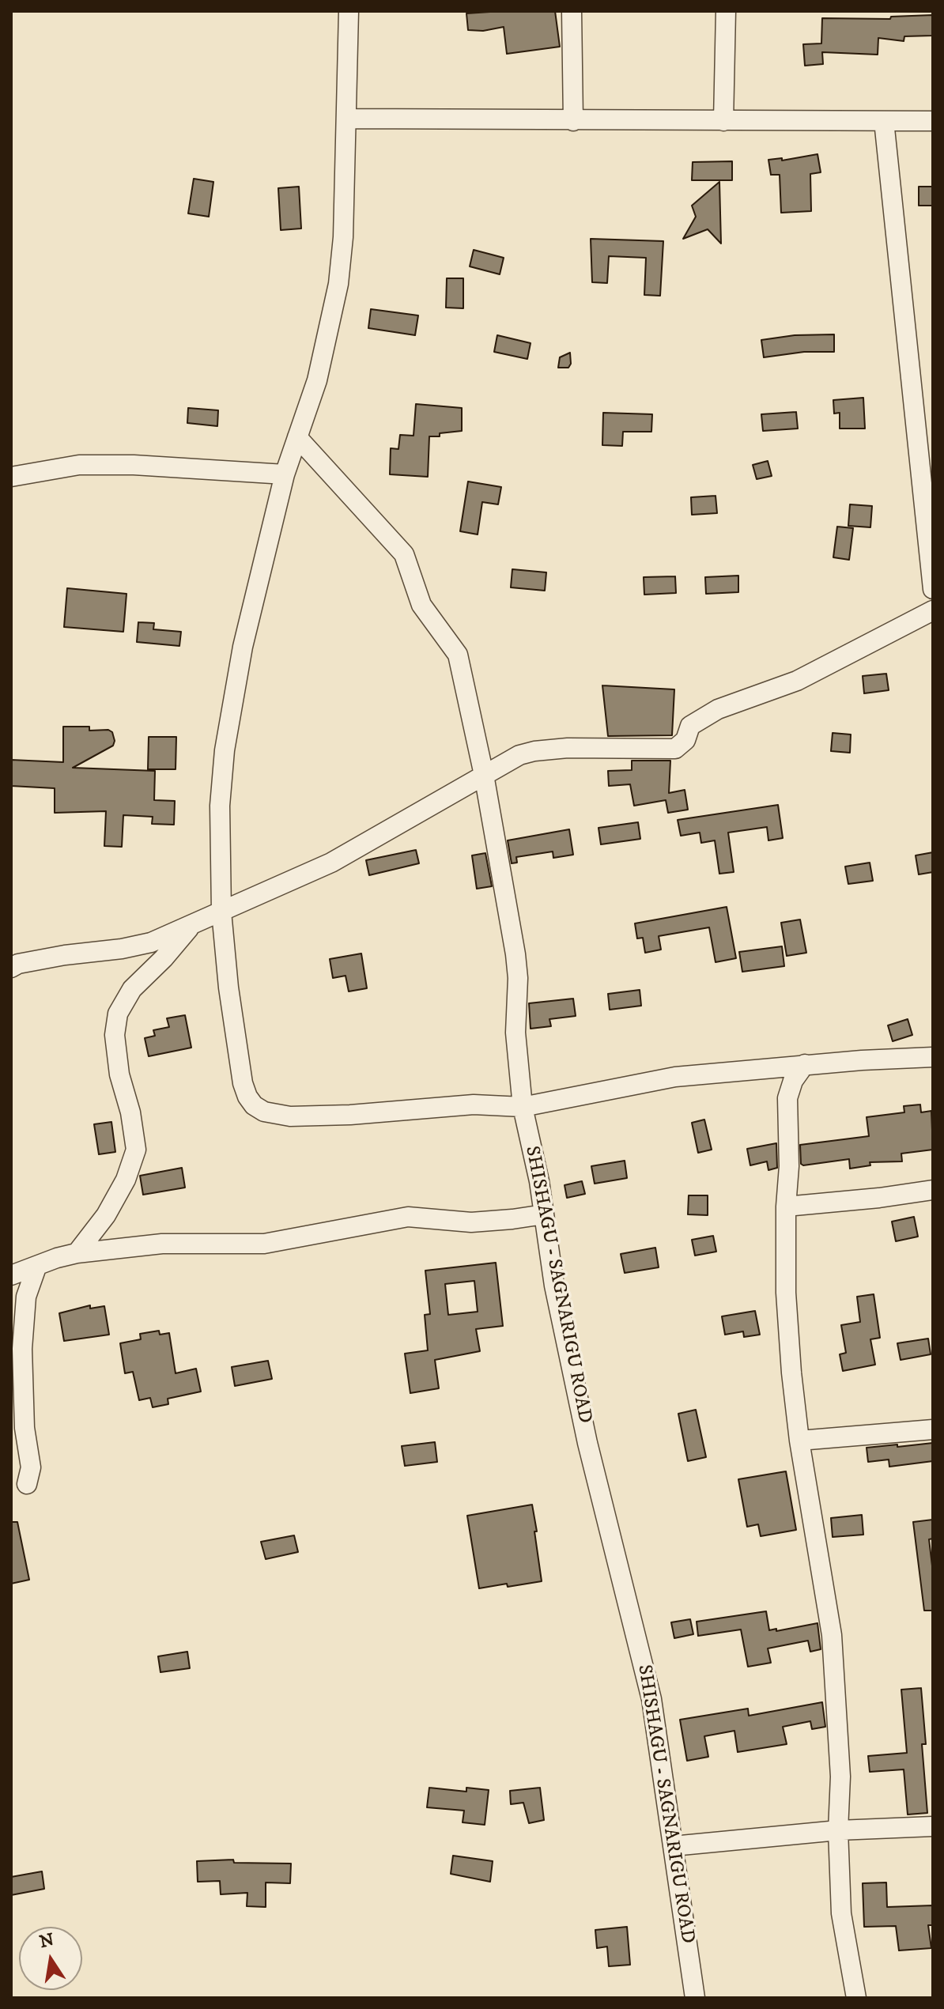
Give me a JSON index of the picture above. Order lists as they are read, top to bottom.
{
  "streets": {
    "street": ["SHISHAGU - SAGNARIGU ROAD"]
  },
  "north": "top"
}
